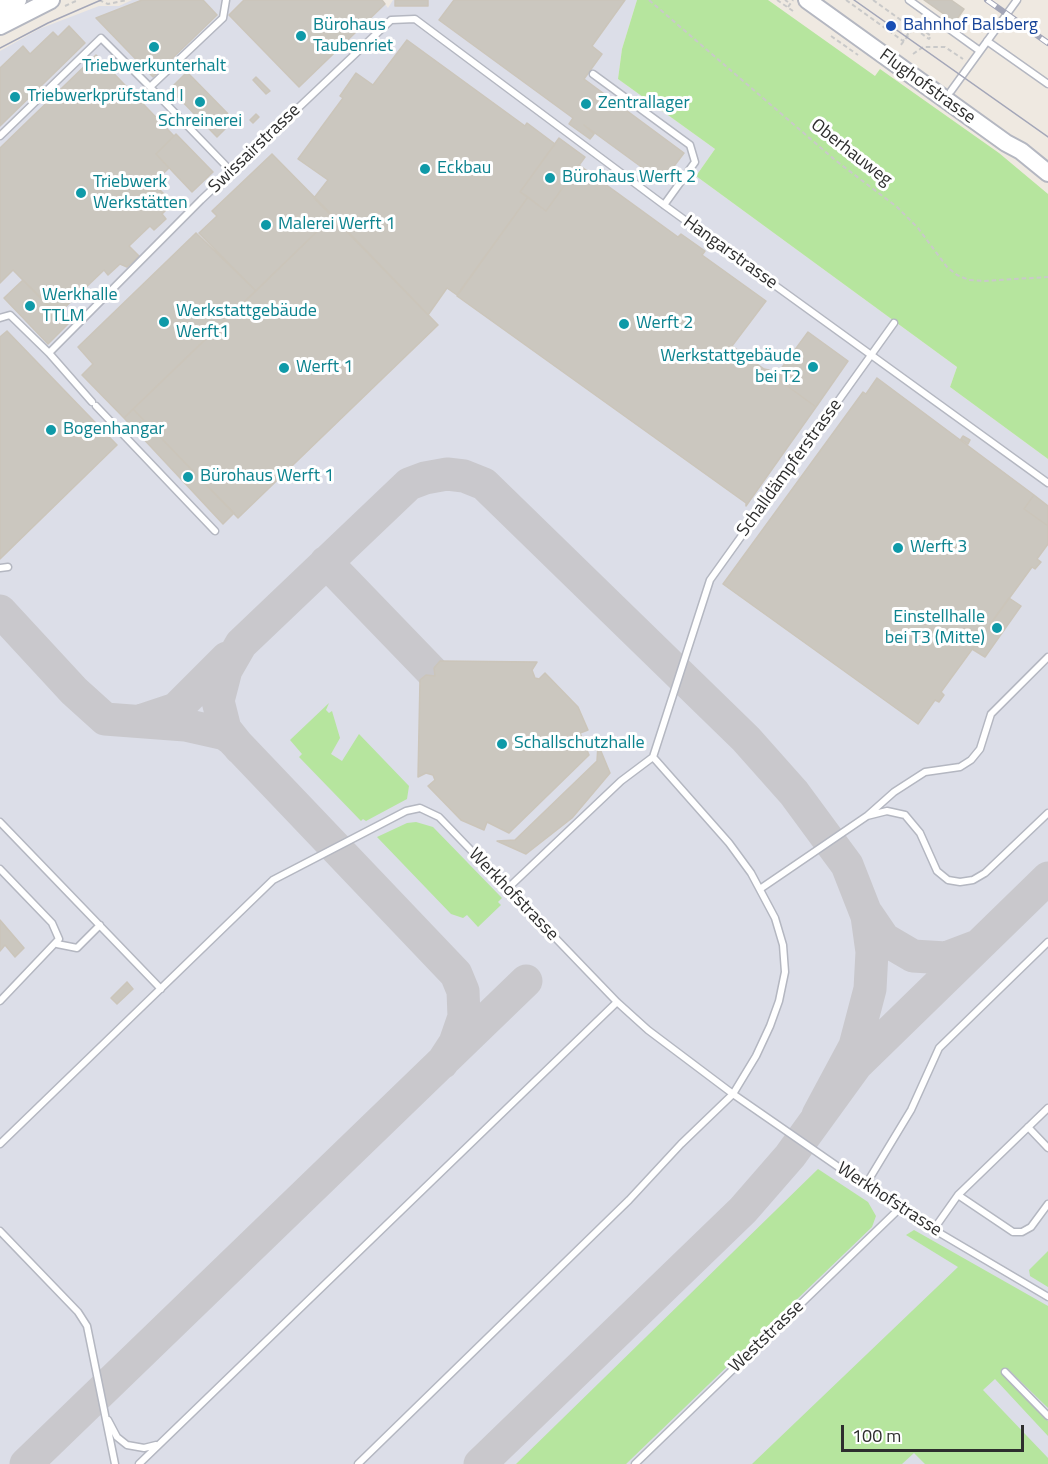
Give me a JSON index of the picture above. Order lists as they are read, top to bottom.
{
  "streets": {
    "main road": ["Flughofstrasse"],
    "lane": [
      "Swissairstrasse",
      "Hangarstrasse",
      "Schalldämpferstrasse",
      "Werkhofstrasse",
      "Weststrasse"
    ],
    "path": ["Oberhauweg"]
  },
  "crossings": [
    ["Swissairstrasse", "Hangarstrasse"],
    ["Hangarstrasse", "Schalldämpferstrasse"],
    ["Werkhofstrasse", "Weststrasse"]
  ],
  "places": [
    "Bahnhof Balsberg",
    "Bürohaus Taubenriet",
    "Triebwerkunterhalt",
    "Triebwerkprüfstand I",
    "Schreinerei",
    "Zentrallager",
    "Eckbau",
    "Bürohaus Werft 2",
    "Triebwerk Werkstätten",
    "Malerei Werft 1",
    "Werkhalle TTLM",
    "Werkstattgebäude Werft1",
    "Werft 2",
    "Werkstattgebäude bei T2",
    "Werft 1",
    "Bogenhangar",
    "Bürohaus Werft 1",
    "Werft 3",
    "Einstellhalle bei T3 (Mitte)",
    "Schallschutzhalle"
  ],
  "scale_bar": "100 m"
}
